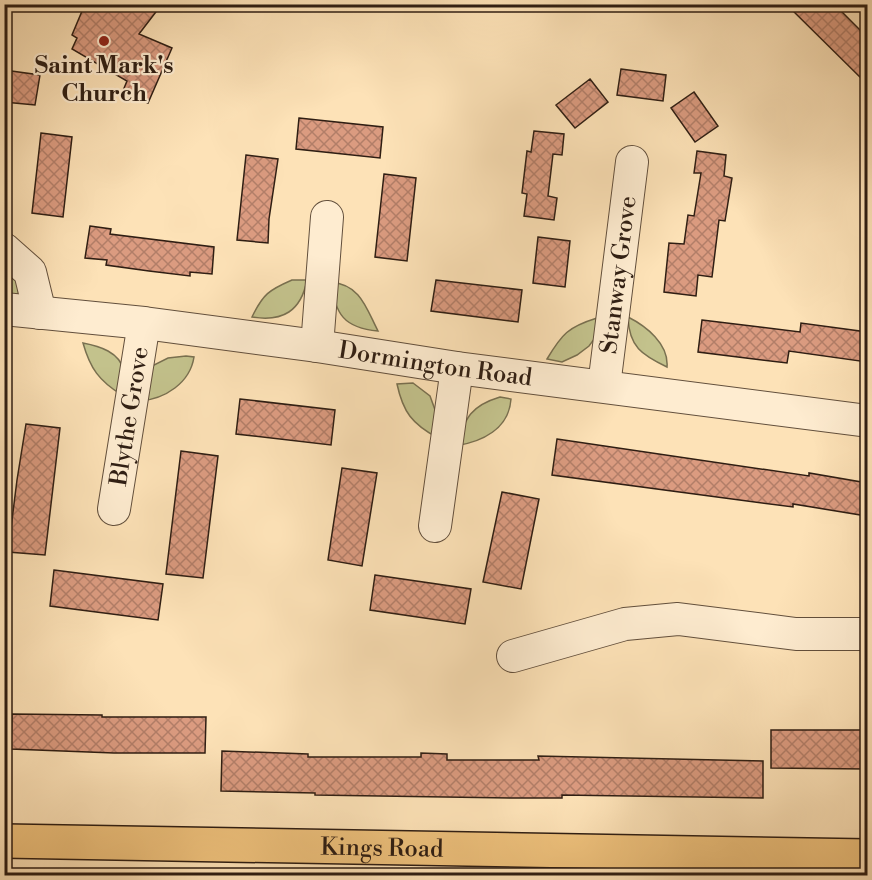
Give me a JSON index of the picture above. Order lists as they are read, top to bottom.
{
  "streets": {
    "main road": ["Kings Road"],
    "street": ["Stanway Grove", "Dormington Road", "Blythe Grove"]
  },
  "crossings": [
    ["Stanway Grove", "Dormington Road"],
    ["Dormington Road", "Blythe Grove"]
  ],
  "places": ["Saint Mark's Church"]
}
